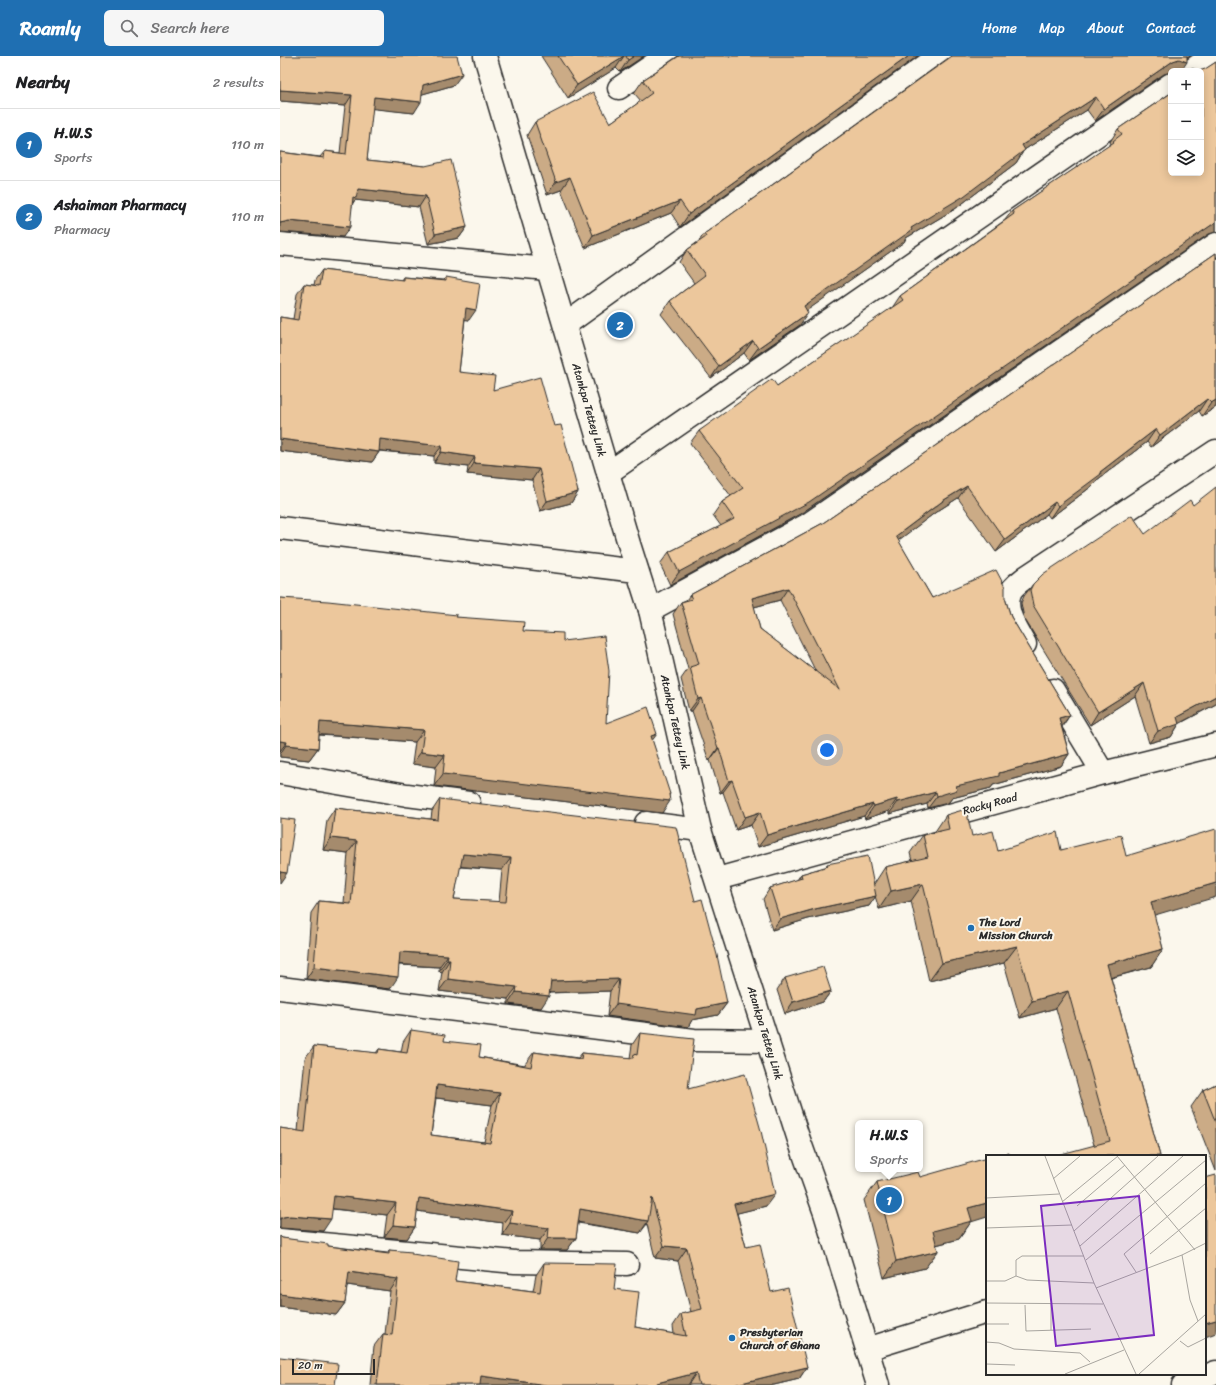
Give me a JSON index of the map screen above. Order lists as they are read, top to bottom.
{
  "streets": {
    "street": ["Atankpa Tettey Link", "Rocky Road"]
  },
  "crossings": [
    ["Atankpa Tettey Link", "Rocky Road"]
  ],
  "places": ["The Lord Mission Church", "Presbyterian Church of Ghana"],
  "scale_bar": "20 m",
  "page": {
    "header": "Roamly",
    "search": "Search here",
    "nav": [
      "Home",
      "Map",
      "About",
      "Contact"
    ],
    "heading": ["Nearby", "2 results"],
    "map_buttons": ["+", "−"],
    "list": [
      {
        "mark": "1",
        "name": "H.W.S",
        "note": "Sports",
        "value": "110 m"
      },
      {
        "mark": "2",
        "name": "Ashaiman Pharmacy",
        "note": "Pharmacy",
        "value": "110 m"
      }
    ],
    "pins": ["2", "1"],
    "popup": ["H.W.S", "Sports"],
    "scale": "20 m"
  }
}
